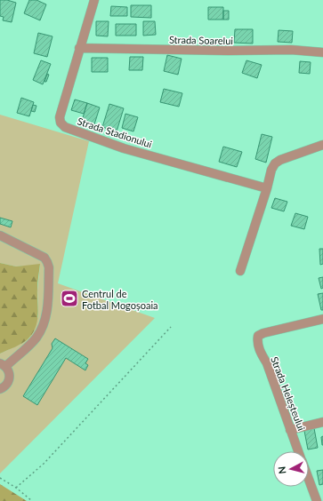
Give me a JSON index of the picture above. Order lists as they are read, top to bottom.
{
  "streets": {
    "street": ["Strada Soarelui", "Strada Stadionului", "Strada Heleșteului"]
  },
  "crossings": [
    ["Strada Soarelui", "Strada Stadionului"]
  ],
  "places": {
    "sports": ["Centrul de Fotbal Mogoșoaia"]
  },
  "north": "left"
}
